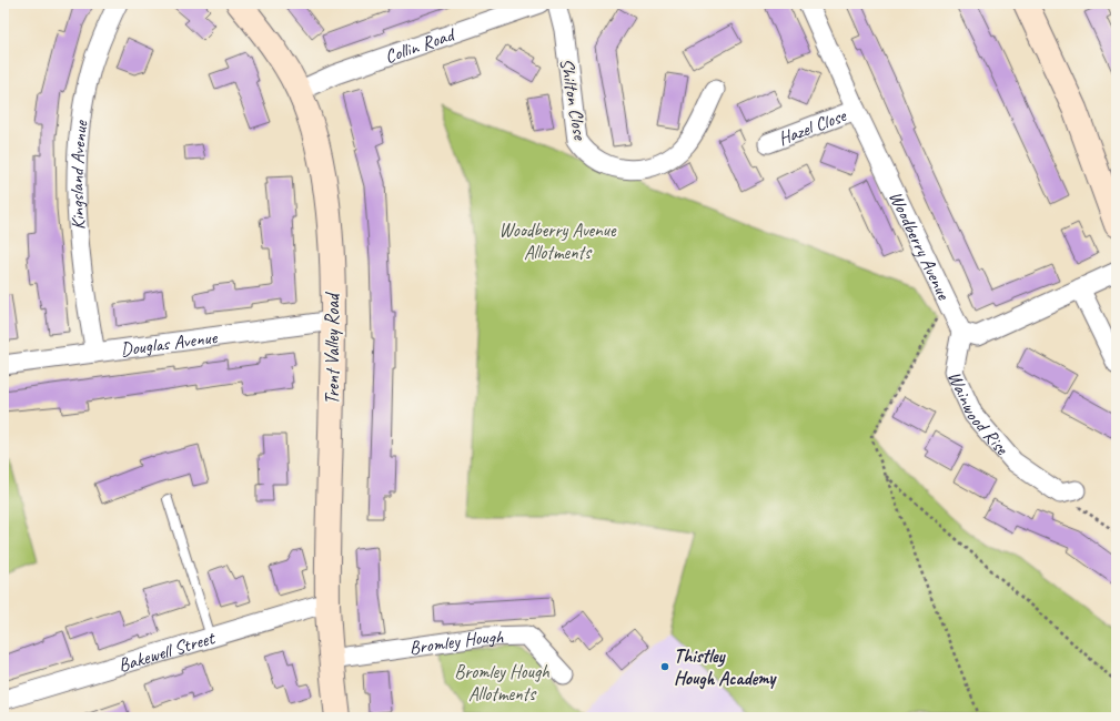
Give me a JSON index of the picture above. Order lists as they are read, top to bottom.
{
  "streets": {
    "street": [
      "Collin Road",
      "Shilton Close",
      "Hazel Close",
      "Kingsland Avenue",
      "Woodberry Avenue",
      "Douglas Avenue",
      "Trent Valley Road",
      "Wainwood Rise",
      "Bromley Hough",
      "Bakewell Street"
    ]
  },
  "crossings": [
    ["Collin Road", "Trent Valley Road"],
    ["Hazel Close", "Woodberry Avenue"],
    ["Kingsland Avenue", "Douglas Avenue"],
    ["Woodberry Avenue", "Wainwood Rise"],
    ["Douglas Avenue", "Trent Valley Road"],
    ["Trent Valley Road", "Bromley Hough"],
    ["Trent Valley Road", "Bakewell Street"]
  ],
  "parks": ["Woodberry Avenue Allotments", "Bromley Hough Allotments"],
  "places": ["Thistley Hough Academy"]
}
